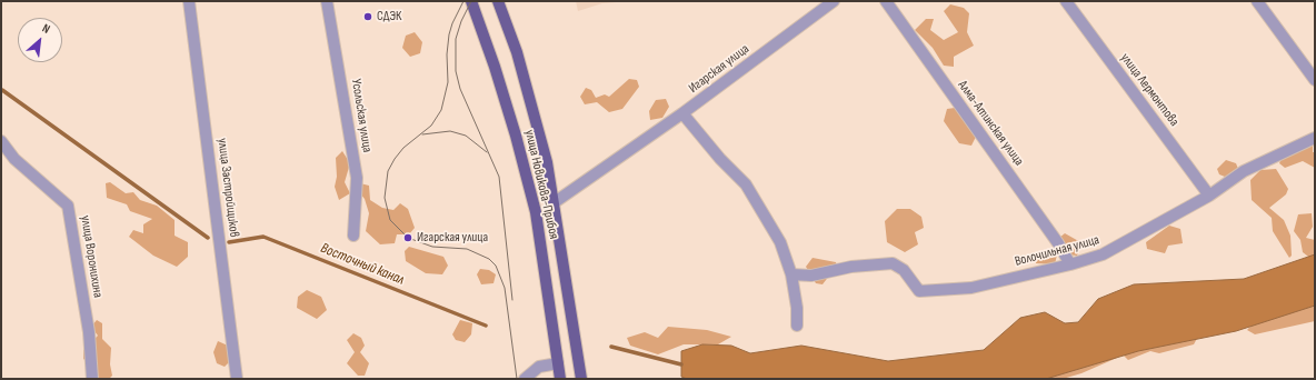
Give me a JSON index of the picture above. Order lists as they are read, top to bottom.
{
  "streets": {
    "main road": ["улица Новикова-Прибоя"],
    "street": [
      "Игарская улица",
      "улица Лермонтова",
      "Усольская улица",
      "Алма-Атинская улица",
      "улица Застройщиков",
      "Волочильная улица",
      "улица Воронихина"
    ]
  },
  "crossings": [
    ["Игарская улица", "улица Новикова-Прибоя"],
    ["улица Лермонтова", "Волочильная улица"],
    ["Алма-Атинская улица", "Волочильная улица"]
  ],
  "water": ["Восточный канал"],
  "places": ["СДЭК", "Игарская улица"],
  "north": "top right"
}
